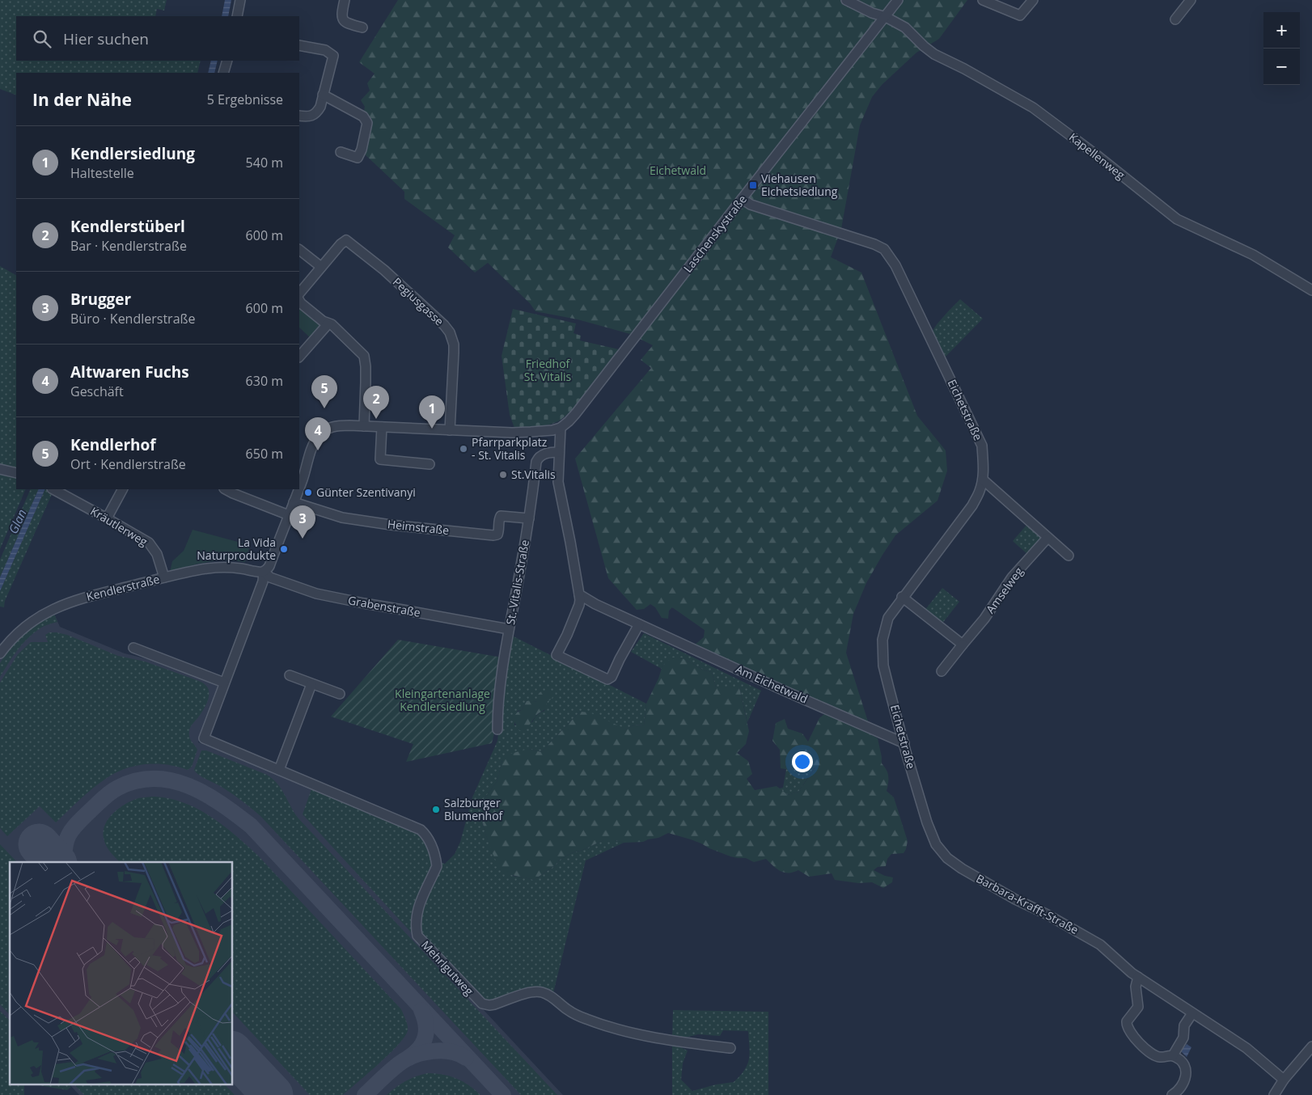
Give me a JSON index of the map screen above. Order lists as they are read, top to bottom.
{
  "streets": {
    "street": [
      "Kapellenweg",
      "Laschenskystraße",
      "Pegiusgasse",
      "Eichetstraße",
      "Kräutlerweg",
      "Heimstraße",
      "St.-Vitalis-Straße",
      "Kendlerstraße",
      "Amselweg",
      "Grabenstraße",
      "Am Eichetwald",
      "Barbara-Krafft-Straße",
      "Mehrlgutweg"
    ]
  },
  "crossings": [
    ["Kapellenweg", "Laschenskystraße"],
    ["Laschenskystraße", "Eichetstraße"],
    ["Eichetstraße", "Am Eichetwald"],
    ["Eichetstraße", "Barbara-Krafft-Straße"],
    ["Kräutlerweg", "Kendlerstraße"],
    ["Heimstraße", "St.-Vitalis-Straße"],
    ["St.-Vitalis-Straße", "Grabenstraße"],
    ["Kendlerstraße", "Grabenstraße"]
  ],
  "water": ["Glan"],
  "parks": ["Eichetwald", "Friedhof St. Vitalis", "Kleingartenanlage Kendlersiedlung"],
  "places": {
    "transit": ["Viehausen Eichetsiedlung"],
    "other": [
      "Pfarrparkplatz - St. Vitalis",
      "St.Vitalis",
      "Günter Szentivanyi",
      "La Vida Naturprodukte",
      "Salzburger Blumenhof"
    ]
  },
  "page": {
    "map_buttons": ["+", "−"],
    "search": "Hier suchen",
    "heading": ["In der Nähe", "5 Ergebnisse"],
    "list": [
      {
        "mark": "1",
        "name": "Kendlersiedlung",
        "note": "Haltestelle",
        "value": "540 m"
      },
      {
        "mark": "2",
        "name": "Kendlerstüberl",
        "note": "Bar · Kendlerstraße",
        "value": "600 m"
      },
      {
        "mark": "3",
        "name": "Brugger",
        "note": "Büro · Kendlerstraße",
        "value": "600 m"
      },
      {
        "mark": "4",
        "name": "Altwaren Fuchs",
        "note": "Geschäft",
        "value": "630 m"
      },
      {
        "mark": "5",
        "name": "Kendlerhof",
        "note": "Ort · Kendlerstraße",
        "value": "650 m"
      }
    ],
    "pins": [
      "5",
      "2",
      "1",
      "4",
      "3"
    ]
  }
}
